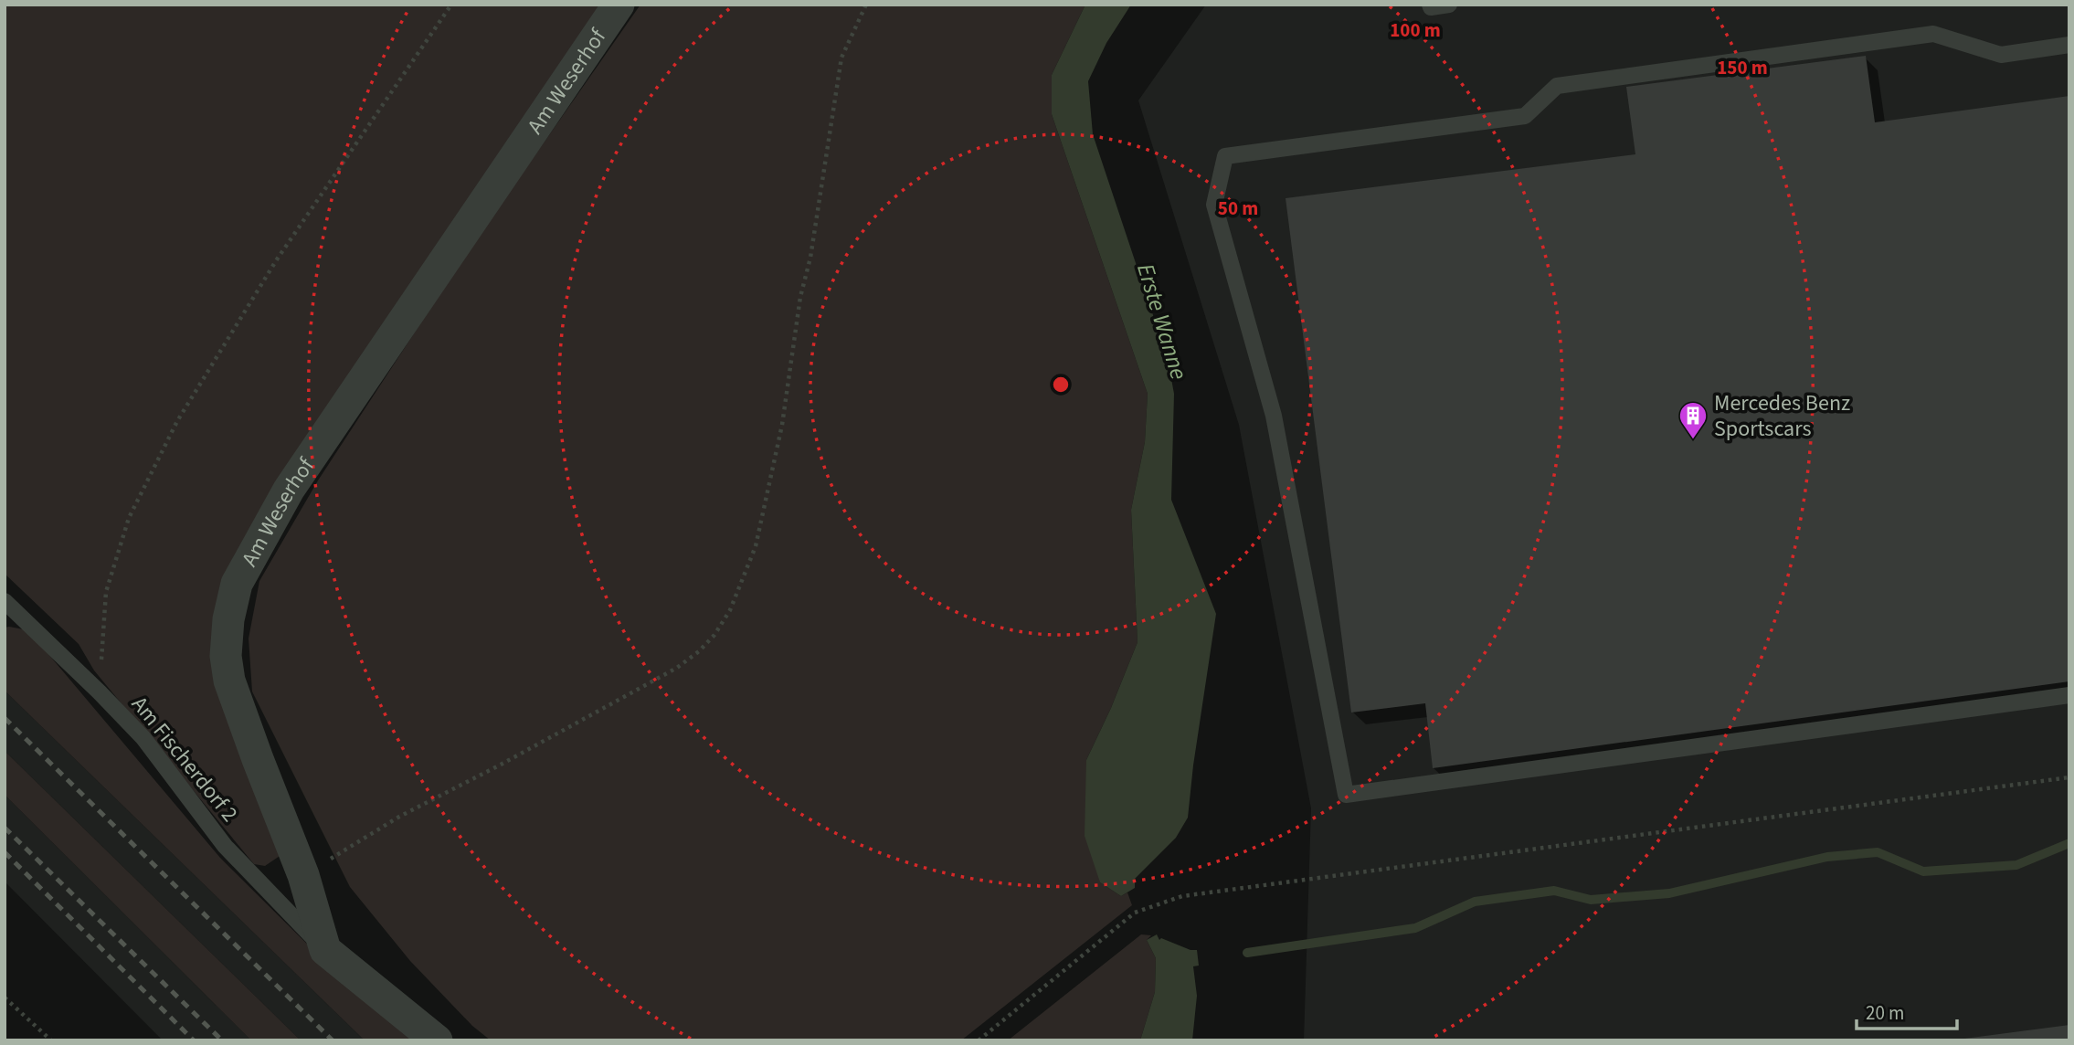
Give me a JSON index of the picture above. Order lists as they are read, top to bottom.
{
  "streets": {
    "street": ["Am Weserhof"],
    "lane": ["Am Fischerdorf 2"]
  },
  "crossings": [
    ["Am Weserhof", "Am Fischerdorf 2"]
  ],
  "water": ["Erste Wanne"],
  "places": {
    "building": ["Mercedes Benz Sportscars"]
  },
  "scale_bar": "20 m",
  "rings": ["100 m", "150 m", "50 m"]
}
